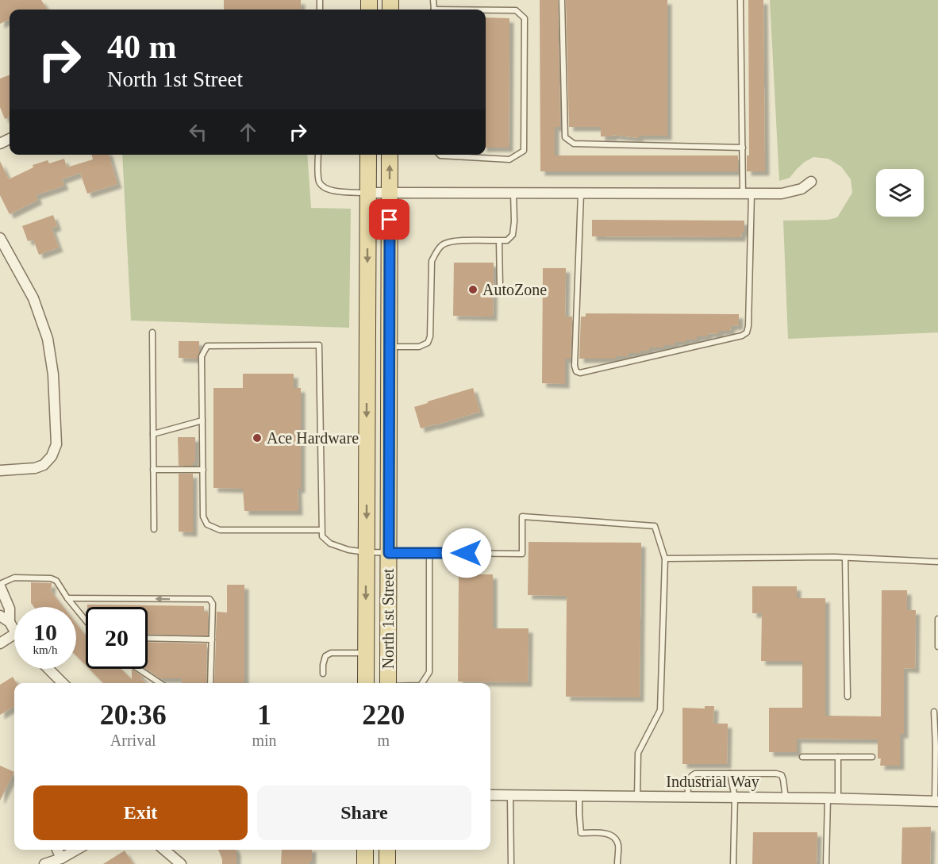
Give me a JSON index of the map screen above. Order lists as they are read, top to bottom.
{
  "streets": {
    "main road": ["North 1st Street"],
    "street": ["Industrial Way"]
  },
  "places": ["AutoZone", "Ace Hardware"],
  "page": {
    "turn": ["40 m", "North 1st Street"],
    "speed": "10 km/h",
    "limit": "20",
    "eta": [
      "20:36",
      "Arrival",
      "1",
      "min",
      "220",
      "m"
    ],
    "buttons": ["Exit", "Share"]
  }
}
